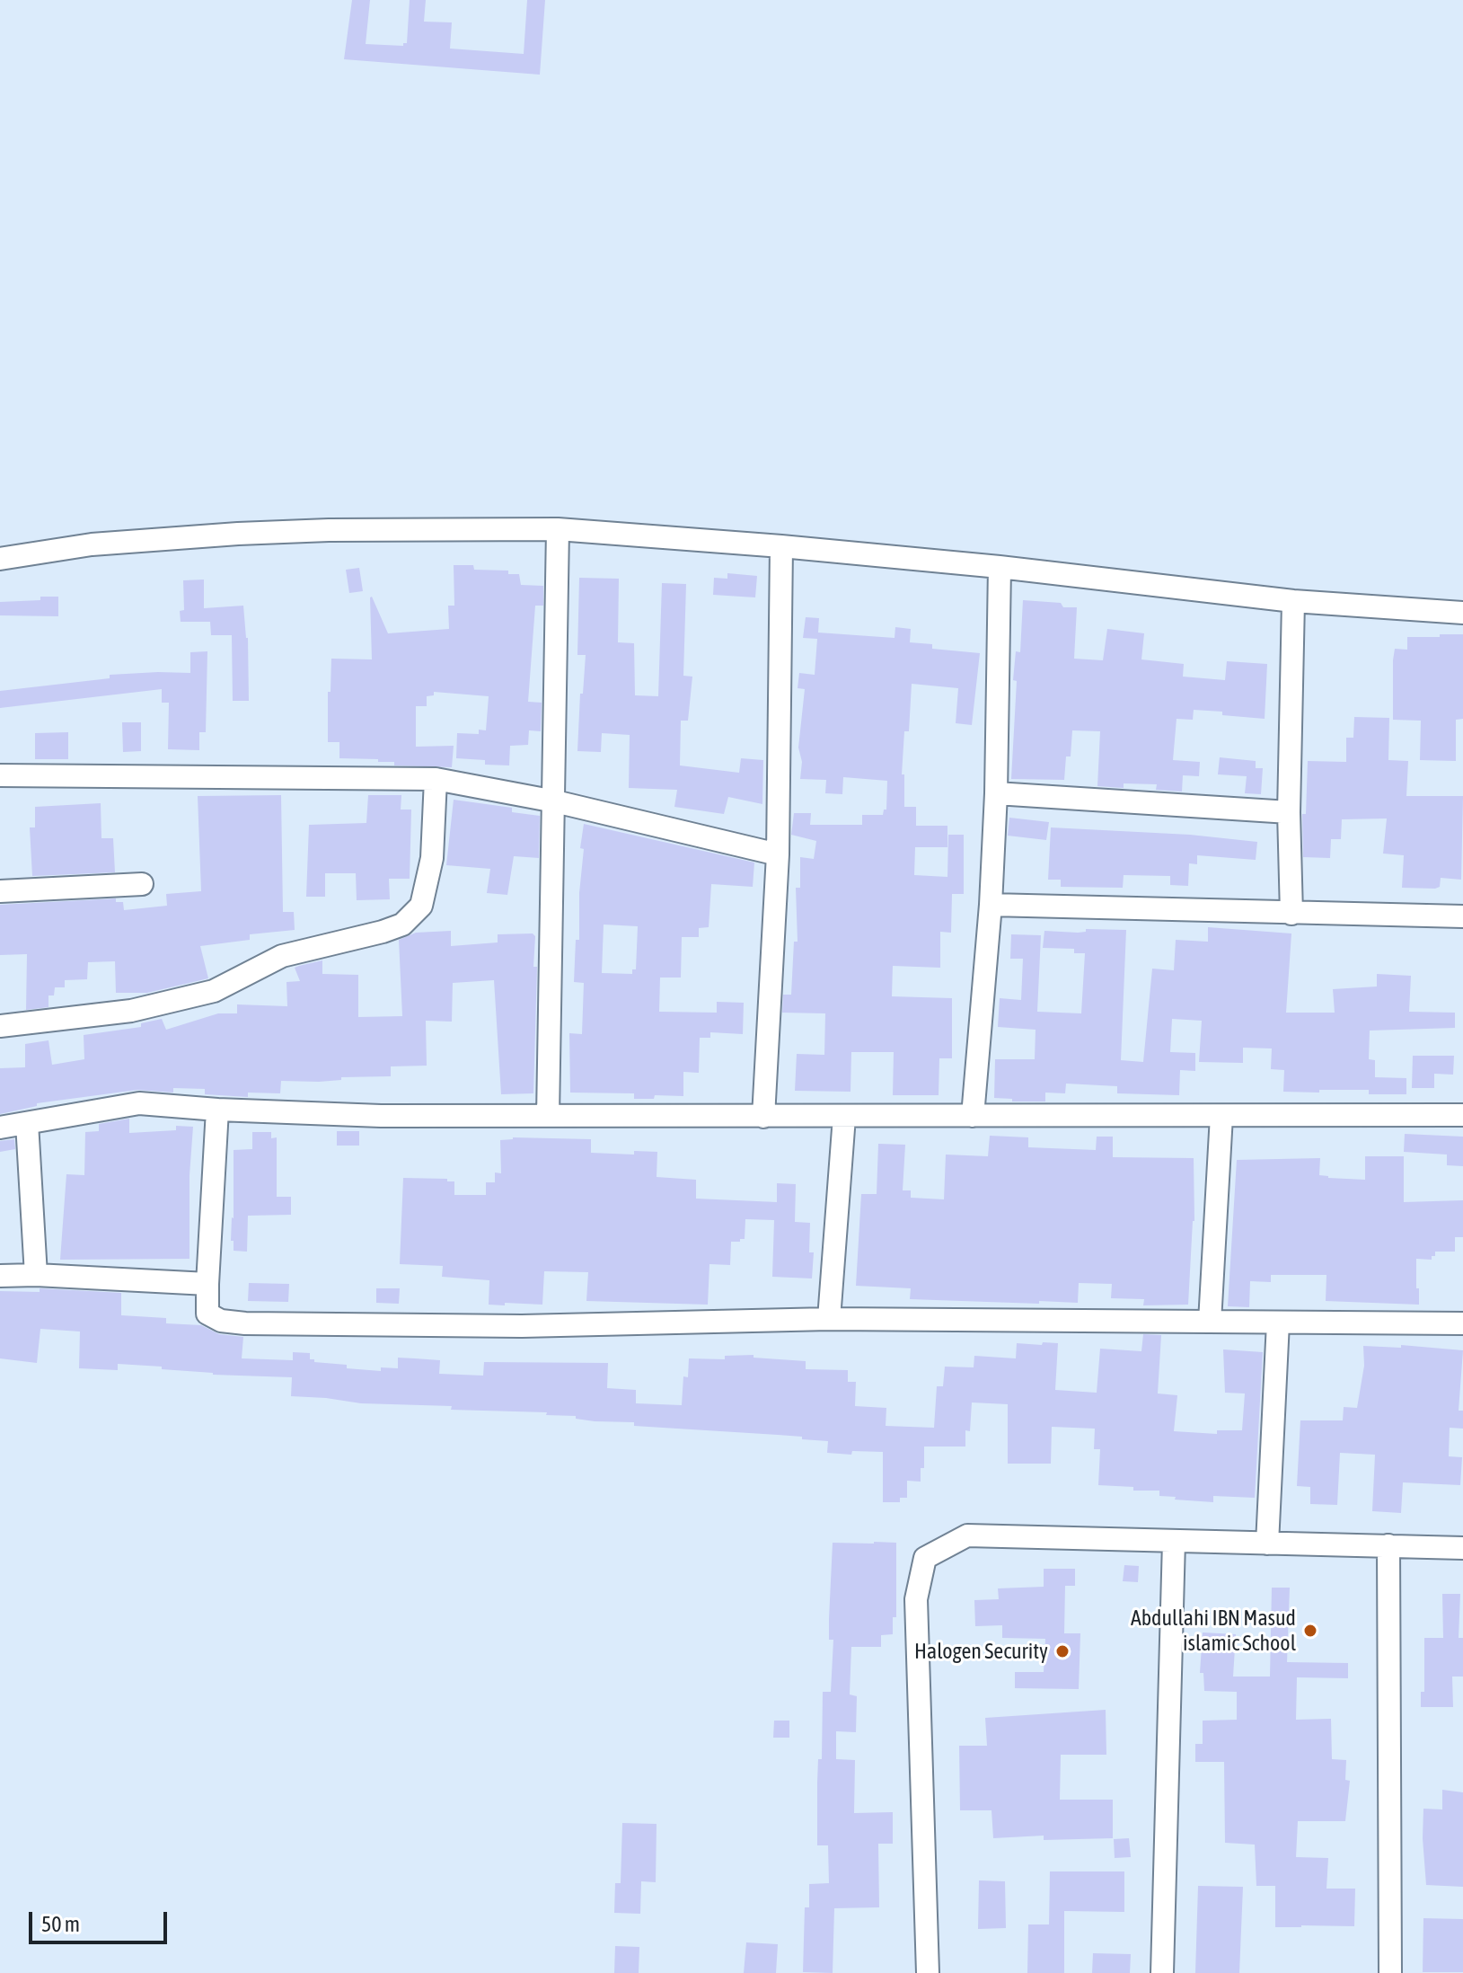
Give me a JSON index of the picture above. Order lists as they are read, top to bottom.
{
  "places": ["Abdullahi IBN Masud islamic School", "Halogen Security"],
  "scale_bar": "50 m"
}
